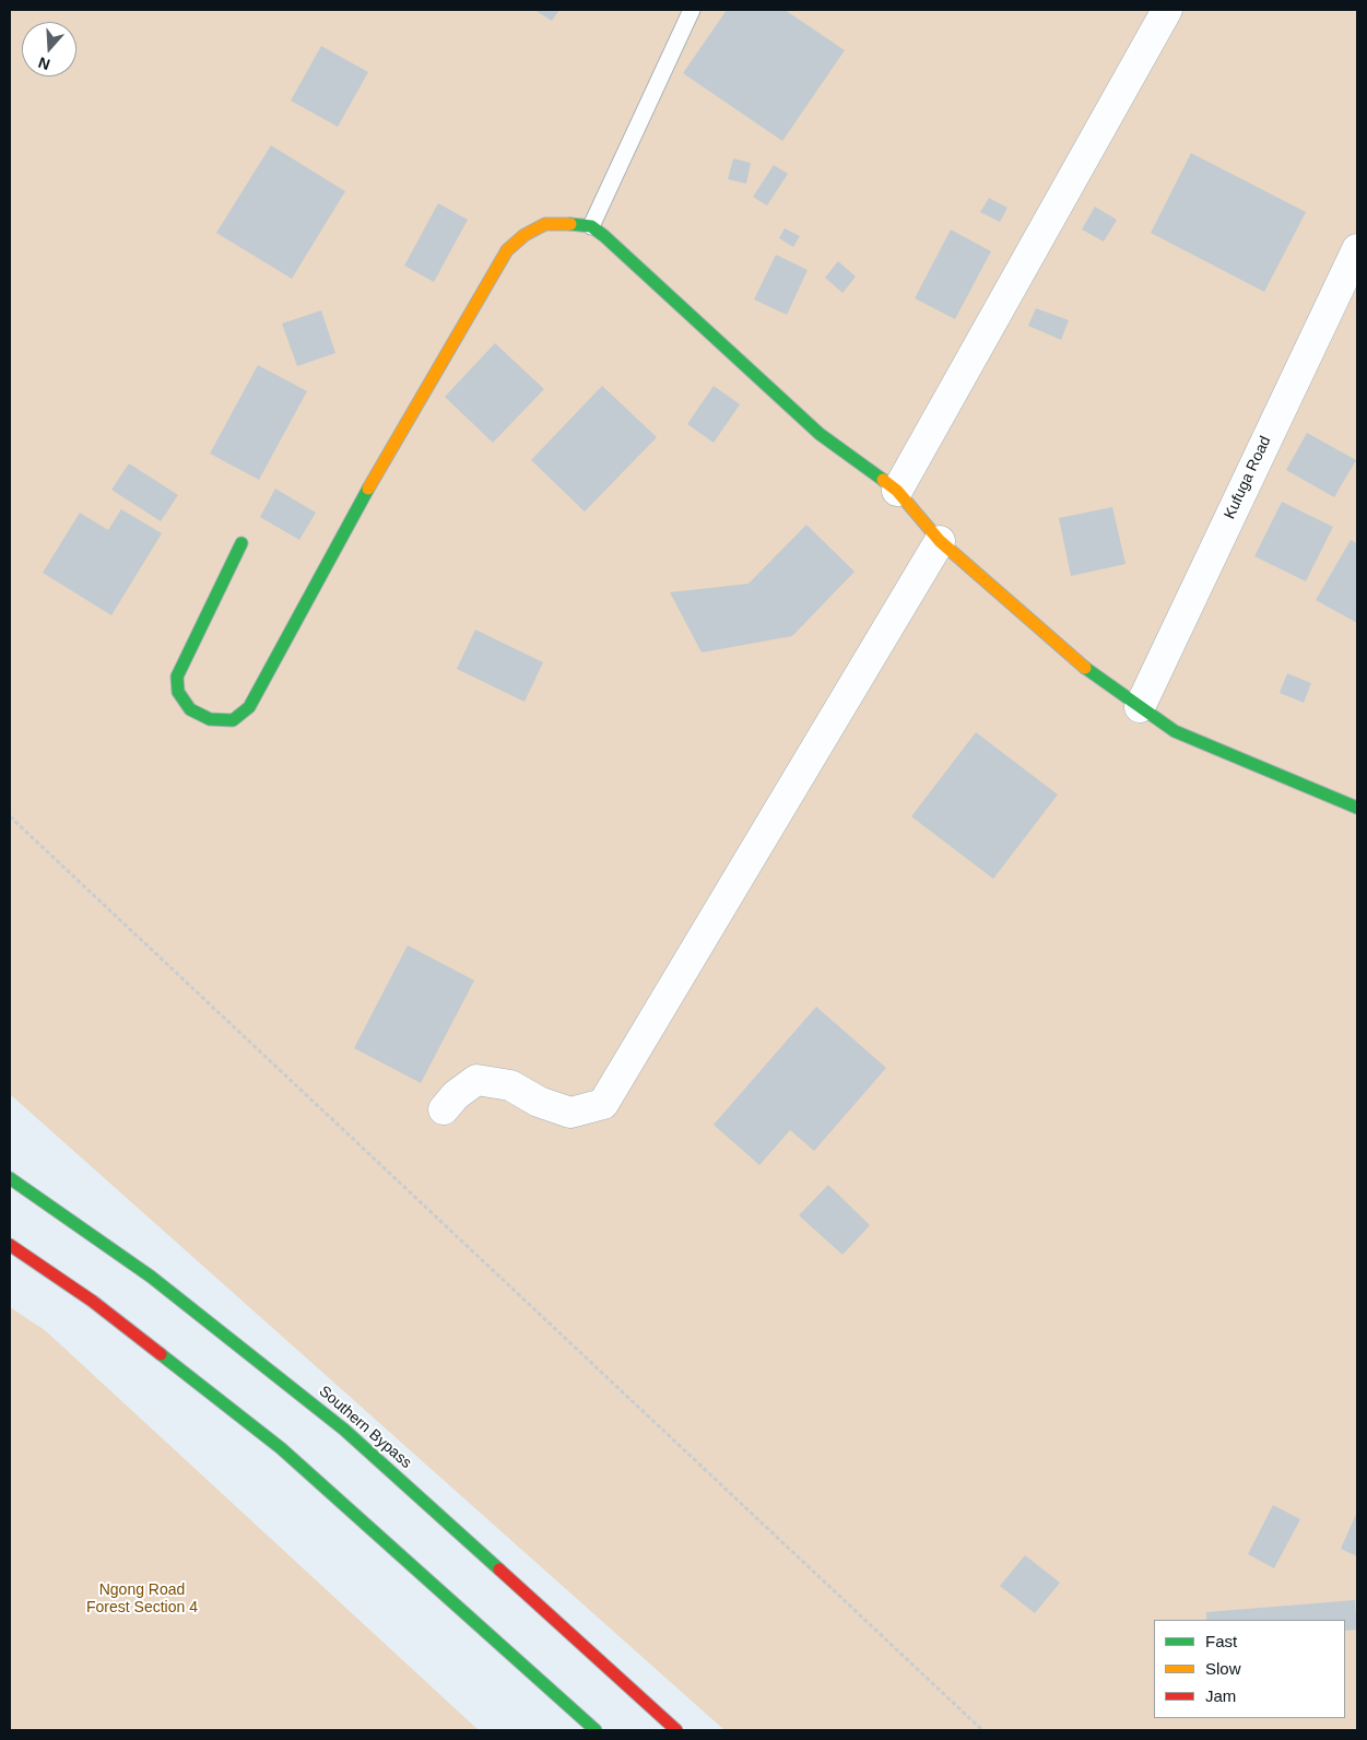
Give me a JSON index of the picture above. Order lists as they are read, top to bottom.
{
  "streets": {
    "main road": ["Southern Bypass"],
    "street": ["Kufuga Road"]
  },
  "parks": ["Ngong Road Forest Section 4"],
  "legend": ["Fast", "Slow", "Jam"],
  "north": "bottom"
}
